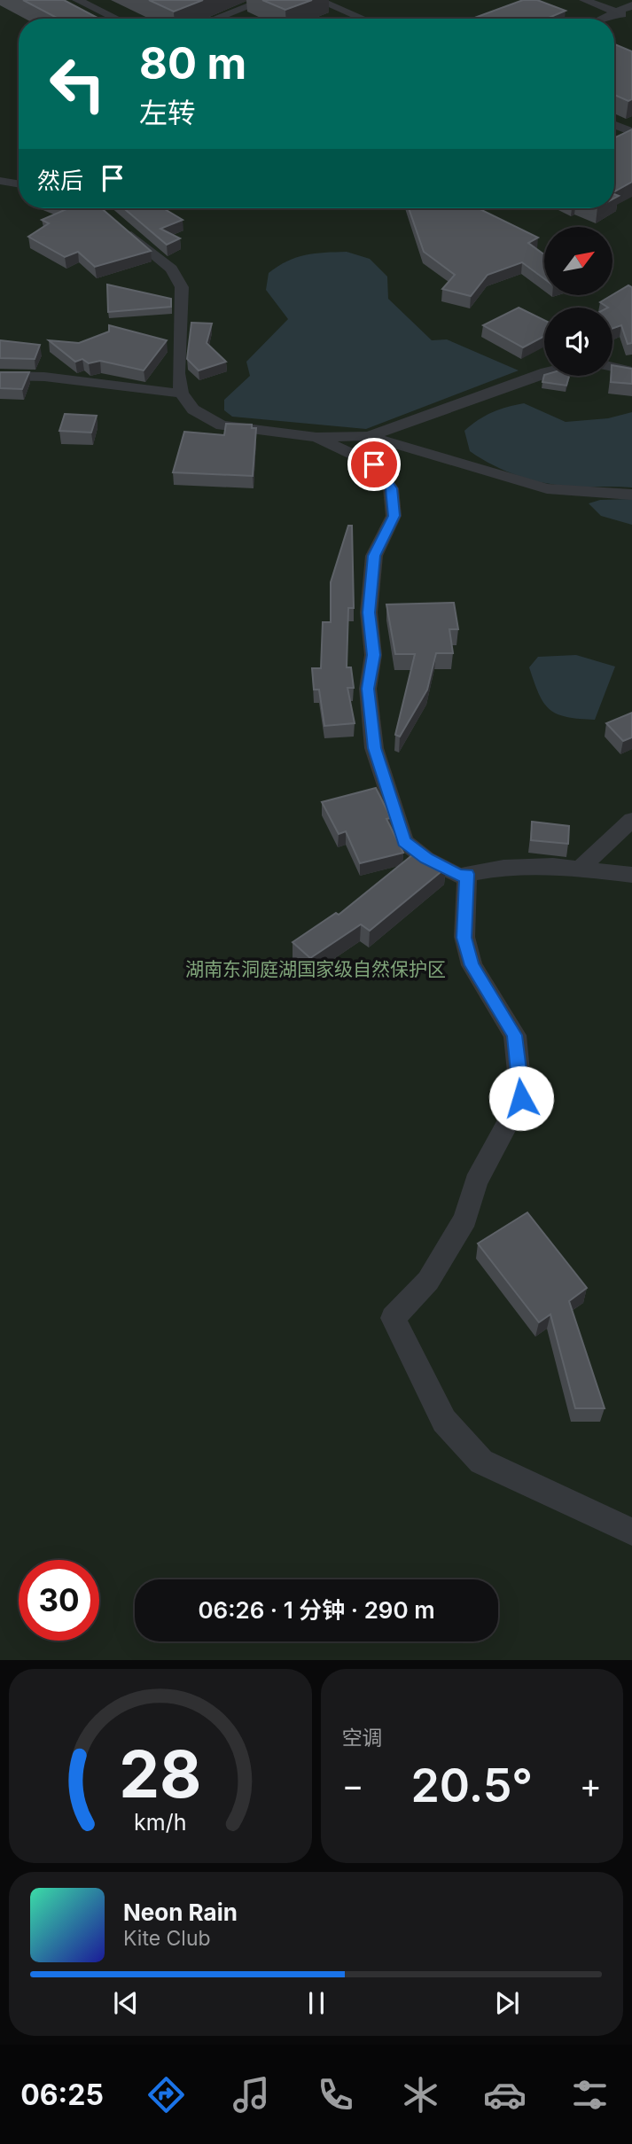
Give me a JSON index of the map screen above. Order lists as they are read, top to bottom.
{
  "parks": ["湖南东洞庭湖国家级自然保护区"],
  "north": "top right",
  "page": {
    "turn": ["80 m", "左转"],
    "then": "然后",
    "limit": "30",
    "trip": "06:26 · 1 分钟 · 290 m",
    "tile": "空调",
    "heat": ["−", "20.5°", "+"],
    "song": ["Neon Rain", "Kite Club"],
    "tabs": "06:25",
    "gauge": ["28", "km/h"]
  }
}
